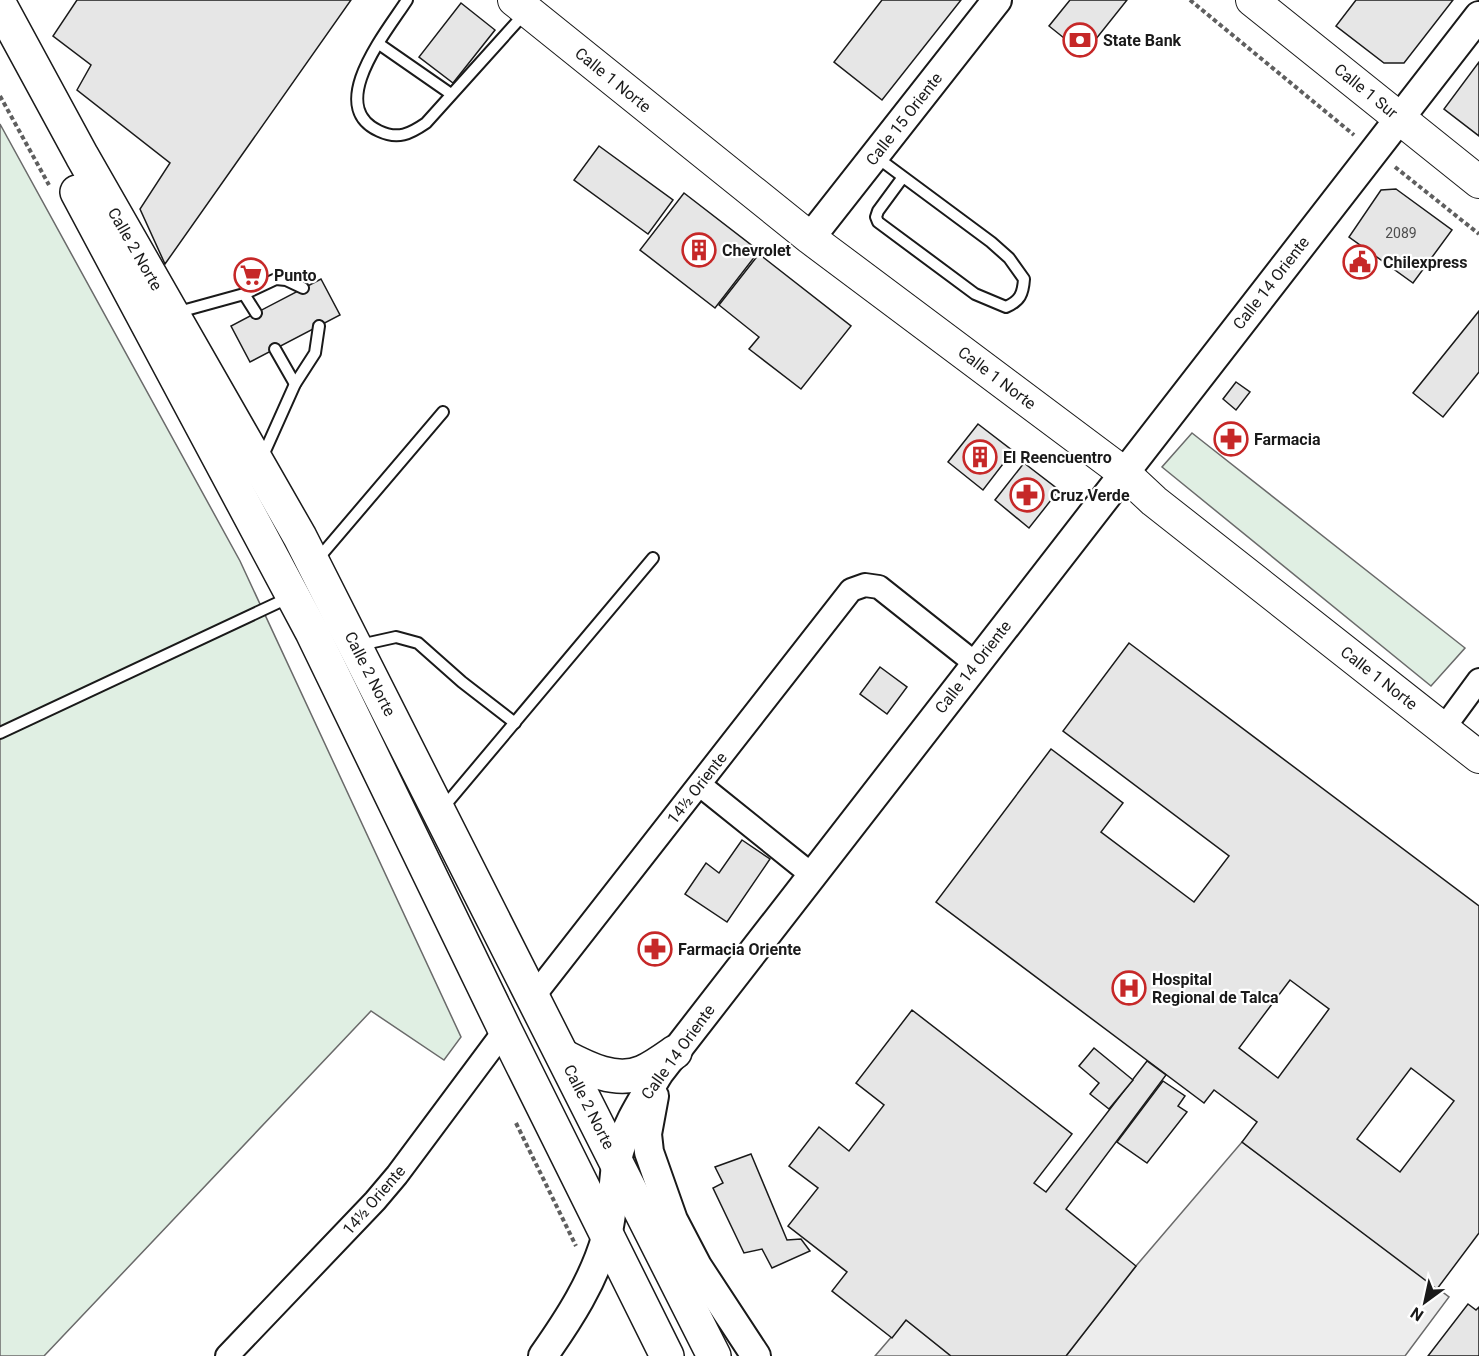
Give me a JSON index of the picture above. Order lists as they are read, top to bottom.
{
  "streets": {
    "main road": ["Calle 1 Norte", "Calle 1 Sur", "Calle 2 Norte"],
    "street": ["Calle 15 Oriente", "Calle 14 Oriente", "14½ Oriente"]
  },
  "crossings": [
    ["Calle 1 Norte", "Calle 15 Oriente"],
    ["Calle 1 Norte", "Calle 14 Oriente"],
    ["Calle 1 Sur", "Calle 14 Oriente"],
    ["Calle 2 Norte", "Calle 14 Oriente"],
    ["Calle 2 Norte", "14½ Oriente"],
    ["Calle 14 Oriente", "14½ Oriente"]
  ],
  "places": {
    "bank": ["State Bank"],
    "building": ["Chevrolet", "El Reencuentro"],
    "public building": ["Chilexpress"],
    "supermarket": ["Punto"],
    "pharmacy": ["Farmacia", "Cruz Verde", "Farmacia Oriente"],
    "hospital": ["Hospital Regional de Talca"]
  },
  "house_numbers": ["2089"],
  "north": "bottom left"
}
